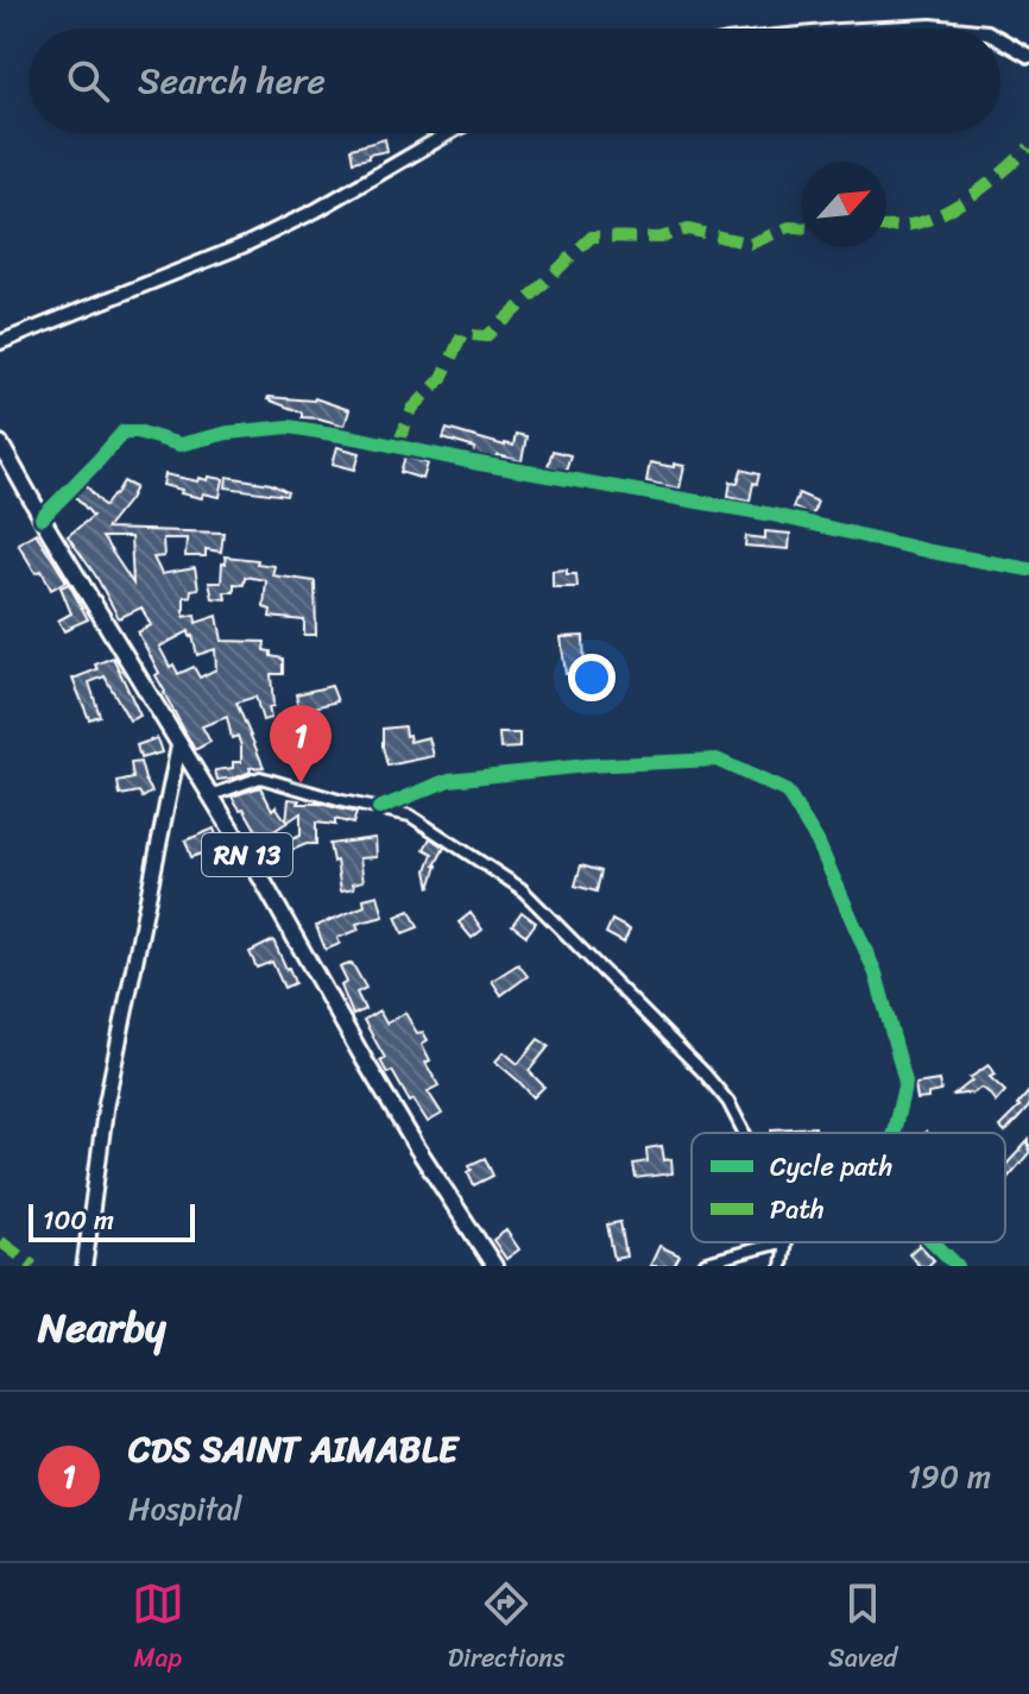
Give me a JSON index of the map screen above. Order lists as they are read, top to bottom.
{
  "streets": {
    "main road": ["RN 13"]
  },
  "legend": ["Cycle path", "Path"],
  "scale_bar": "100 m",
  "north": "top right",
  "page": {
    "search": "Search here",
    "pins": "1",
    "scale": "100 m",
    "heading": "Nearby",
    "list": [
      {
        "mark": "1",
        "name": "CDS SAINT AIMABLE",
        "note": "Hospital",
        "value": "190 m"
      }
    ],
    "nav": ["Map", "Directions", "Saved"]
  }
}
